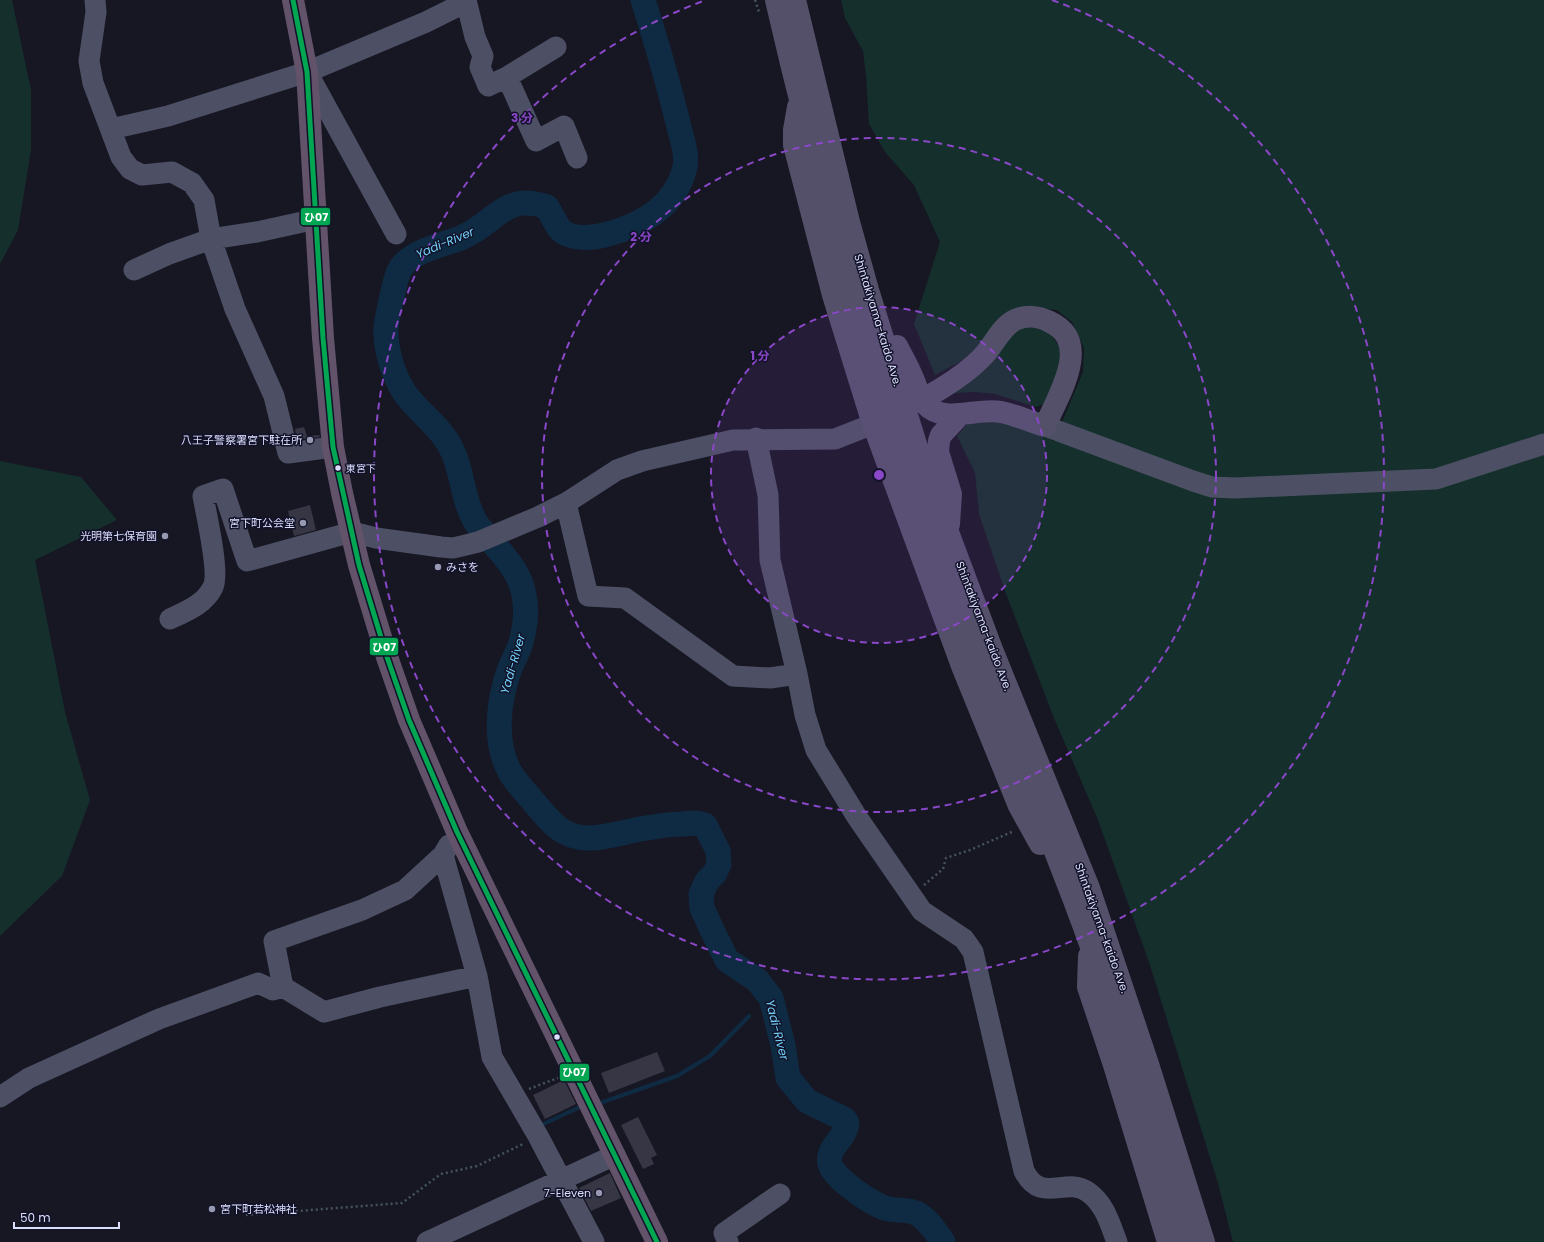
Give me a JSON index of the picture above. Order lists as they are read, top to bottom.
{
  "streets": {
    "main road": ["Shintakiyama-kaido Ave."]
  },
  "water": ["Yadi-River"],
  "places": [
    "八王子警察署宮下駐在所",
    "東宮下",
    "宮下町公会堂",
    "光明第七保育園",
    "みさを",
    "7-Eleven",
    "宮下町若松神社"
  ],
  "lines": ["transit line ひ07"],
  "scale_bar": "50 m",
  "rings": ["3 分", "2 分", "1 分"]
}
